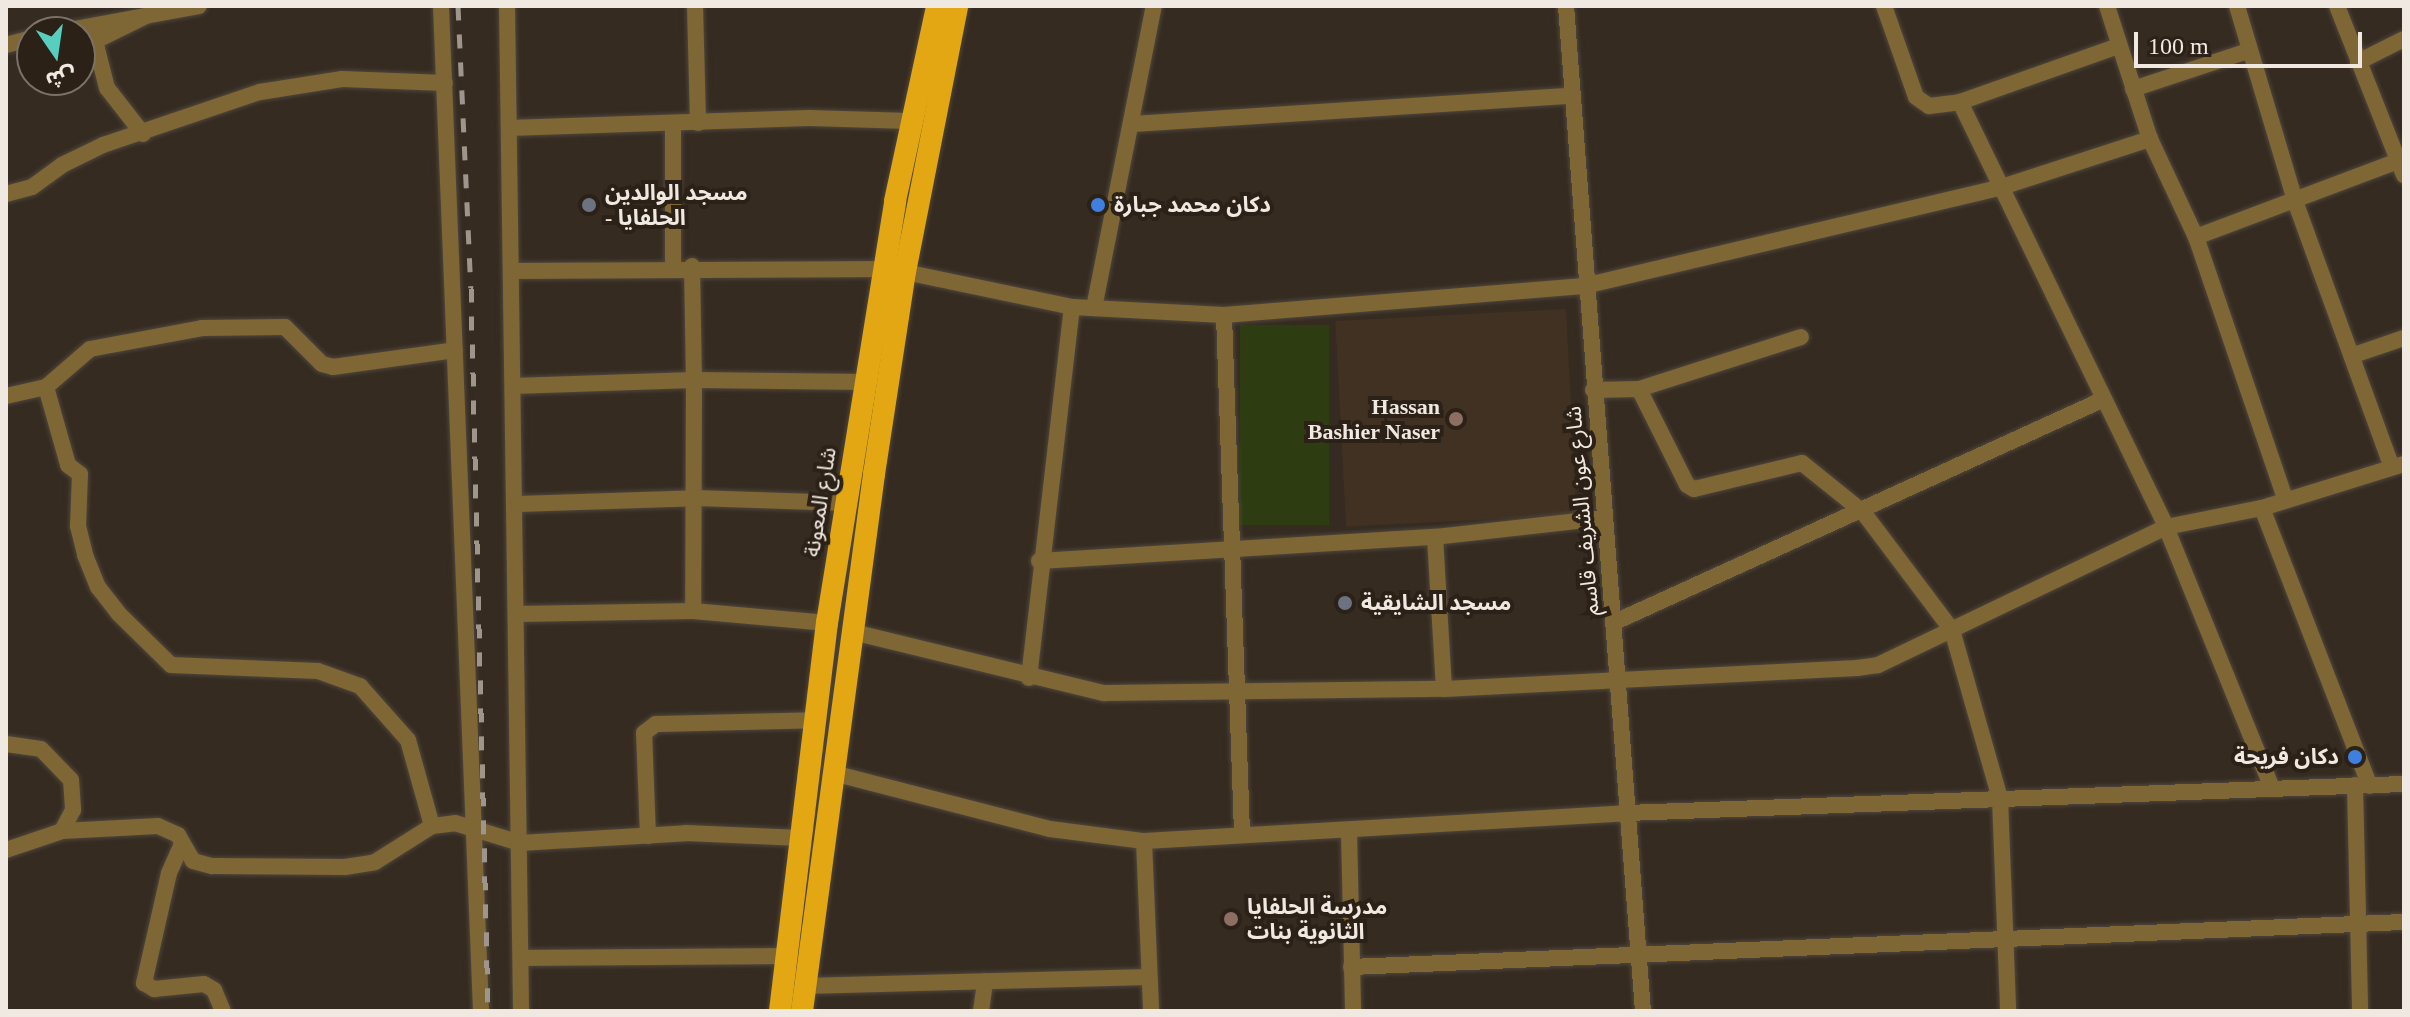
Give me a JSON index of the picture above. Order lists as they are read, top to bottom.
{
  "streets": {
    "highway": ["شارع المعونة"],
    "street": ["شارع عون الشريف قاسم"]
  },
  "places": [
    "مسجد الوالدين - الحلفايا",
    "دكان محمد جبارة",
    "Hassan Bashier Naser",
    "مسجد الشايقية",
    "دكان فريحة",
    "مدرسة الحلفايا الثانوية بنات"
  ],
  "scale_bar": "100 m",
  "north": "bottom"
}
